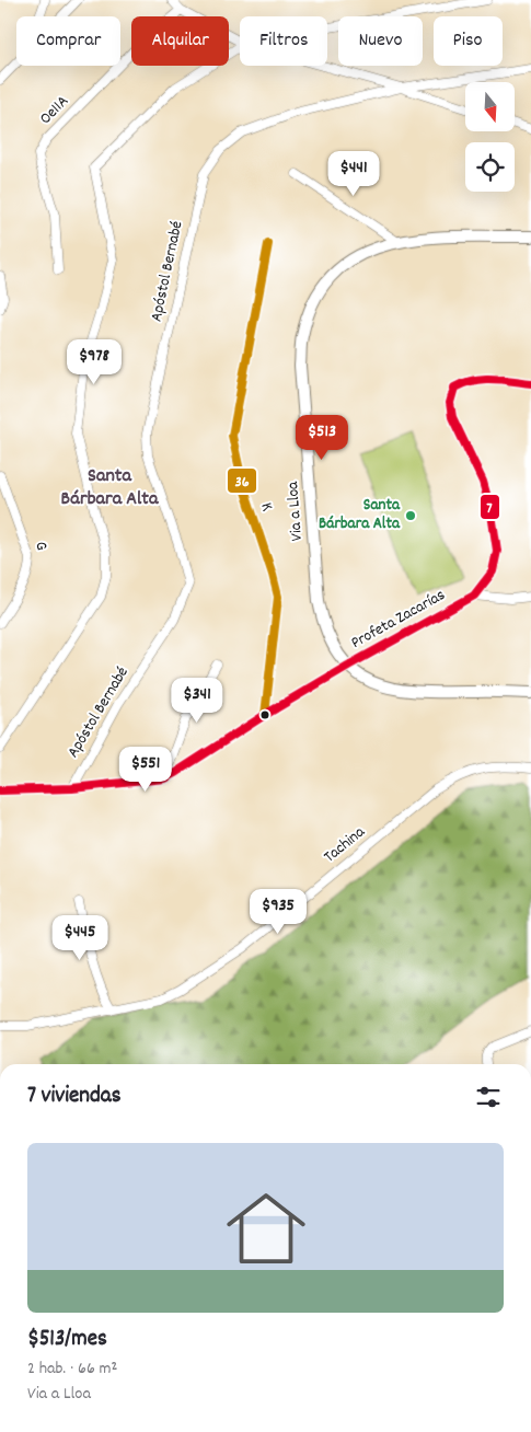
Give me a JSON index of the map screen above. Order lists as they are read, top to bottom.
{
  "streets": {
    "street": [
      "Oe11A",
      "Apóstol Bernabé",
      "K",
      "Via a Lloa",
      "G",
      "Profeta Zacarías",
      "Tachina"
    ]
  },
  "crossings": [
    ["Apóstol Bernabé", "Profeta Zacarías"],
    ["K", "Profeta Zacarías"],
    ["Via a Lloa", "Profeta Zacarías"]
  ],
  "districts": ["Santa Bárbara Alta"],
  "places": ["Santa Bárbara Alta"],
  "lines": ["transit line 36", "transit line 7"],
  "north": "bottom",
  "page": {
    "chip": [
      "Comprar",
      "Alquilar",
      "Filtros",
      "Nuevo",
      "Piso"
    ],
    "price": [
      "$441",
      "$978",
      "$513",
      "$341",
      "$551",
      "$935",
      "$445"
    ],
    "heading": "7 viviendas",
    "list": [
      {
        "name": "$513/mes",
        "note": "2 hab. · 66 m² · Via a Lloa"
      }
    ]
  }
}
